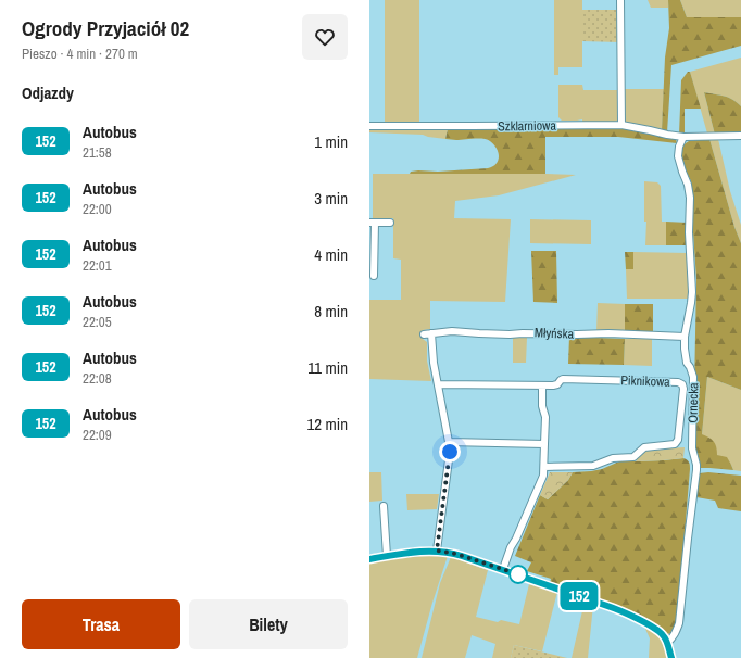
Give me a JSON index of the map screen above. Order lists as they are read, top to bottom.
{
  "streets": {
    "street": [
      "Szklarniowa",
      "Młyńska",
      "Piknikowa",
      "Ornecka"
    ]
  },
  "crossings": [
    ["Szklarniowa", "Ornecka"],
    ["Młyńska", "Ornecka"]
  ],
  "lines": ["bus line 152"],
  "page": {
    "heading": [
      ["Ogrody Przyjaciół 02", "Pieszo · 4 min · 270 m"],
      "Odjazdy"
    ],
    "on_map": "152",
    "list": [
      {
        "mark": "152",
        "name": "Autobus",
        "note": "21:58",
        "value": "1 min"
      },
      {
        "mark": "152",
        "name": "Autobus",
        "note": "22:00",
        "value": "3 min"
      },
      {
        "mark": "152",
        "name": "Autobus",
        "note": "22:01",
        "value": "4 min"
      },
      {
        "mark": "152",
        "name": "Autobus",
        "note": "22:05",
        "value": "8 min"
      },
      {
        "mark": "152",
        "name": "Autobus",
        "note": "22:08",
        "value": "11 min"
      },
      {
        "mark": "152",
        "name": "Autobus",
        "note": "22:09",
        "value": "12 min"
      }
    ],
    "buttons": ["Trasa", "Bilety"]
  }
}
